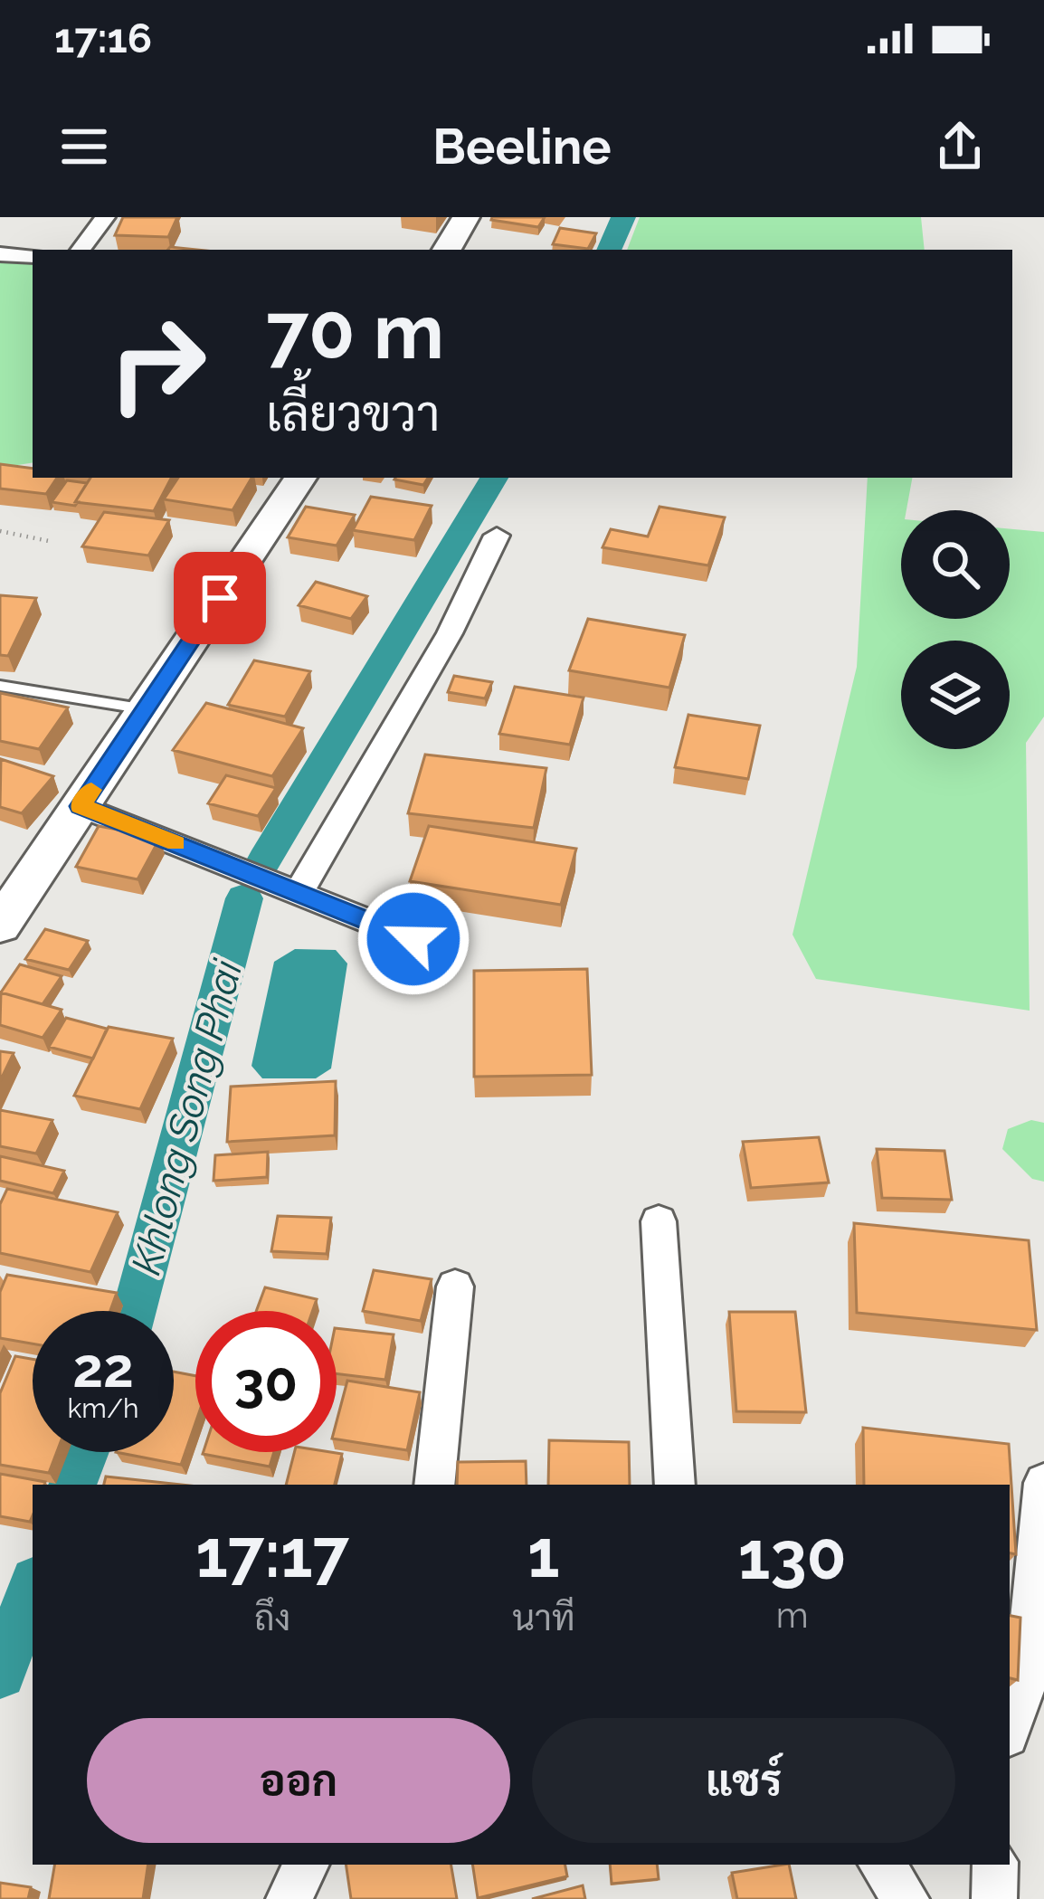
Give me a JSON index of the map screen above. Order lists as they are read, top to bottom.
{
  "water": ["Khlong Song Phai"],
  "page": {
    "status": "17:16",
    "header": "Beeline",
    "turn": ["70 m", "เลี้ยวขวา"],
    "speed": "22 km/h",
    "limit": "30",
    "eta": [
      "17:17",
      "ถึง",
      "1",
      "นาที",
      "130",
      "m"
    ],
    "buttons": ["ออก", "แชร์"]
  }
}
